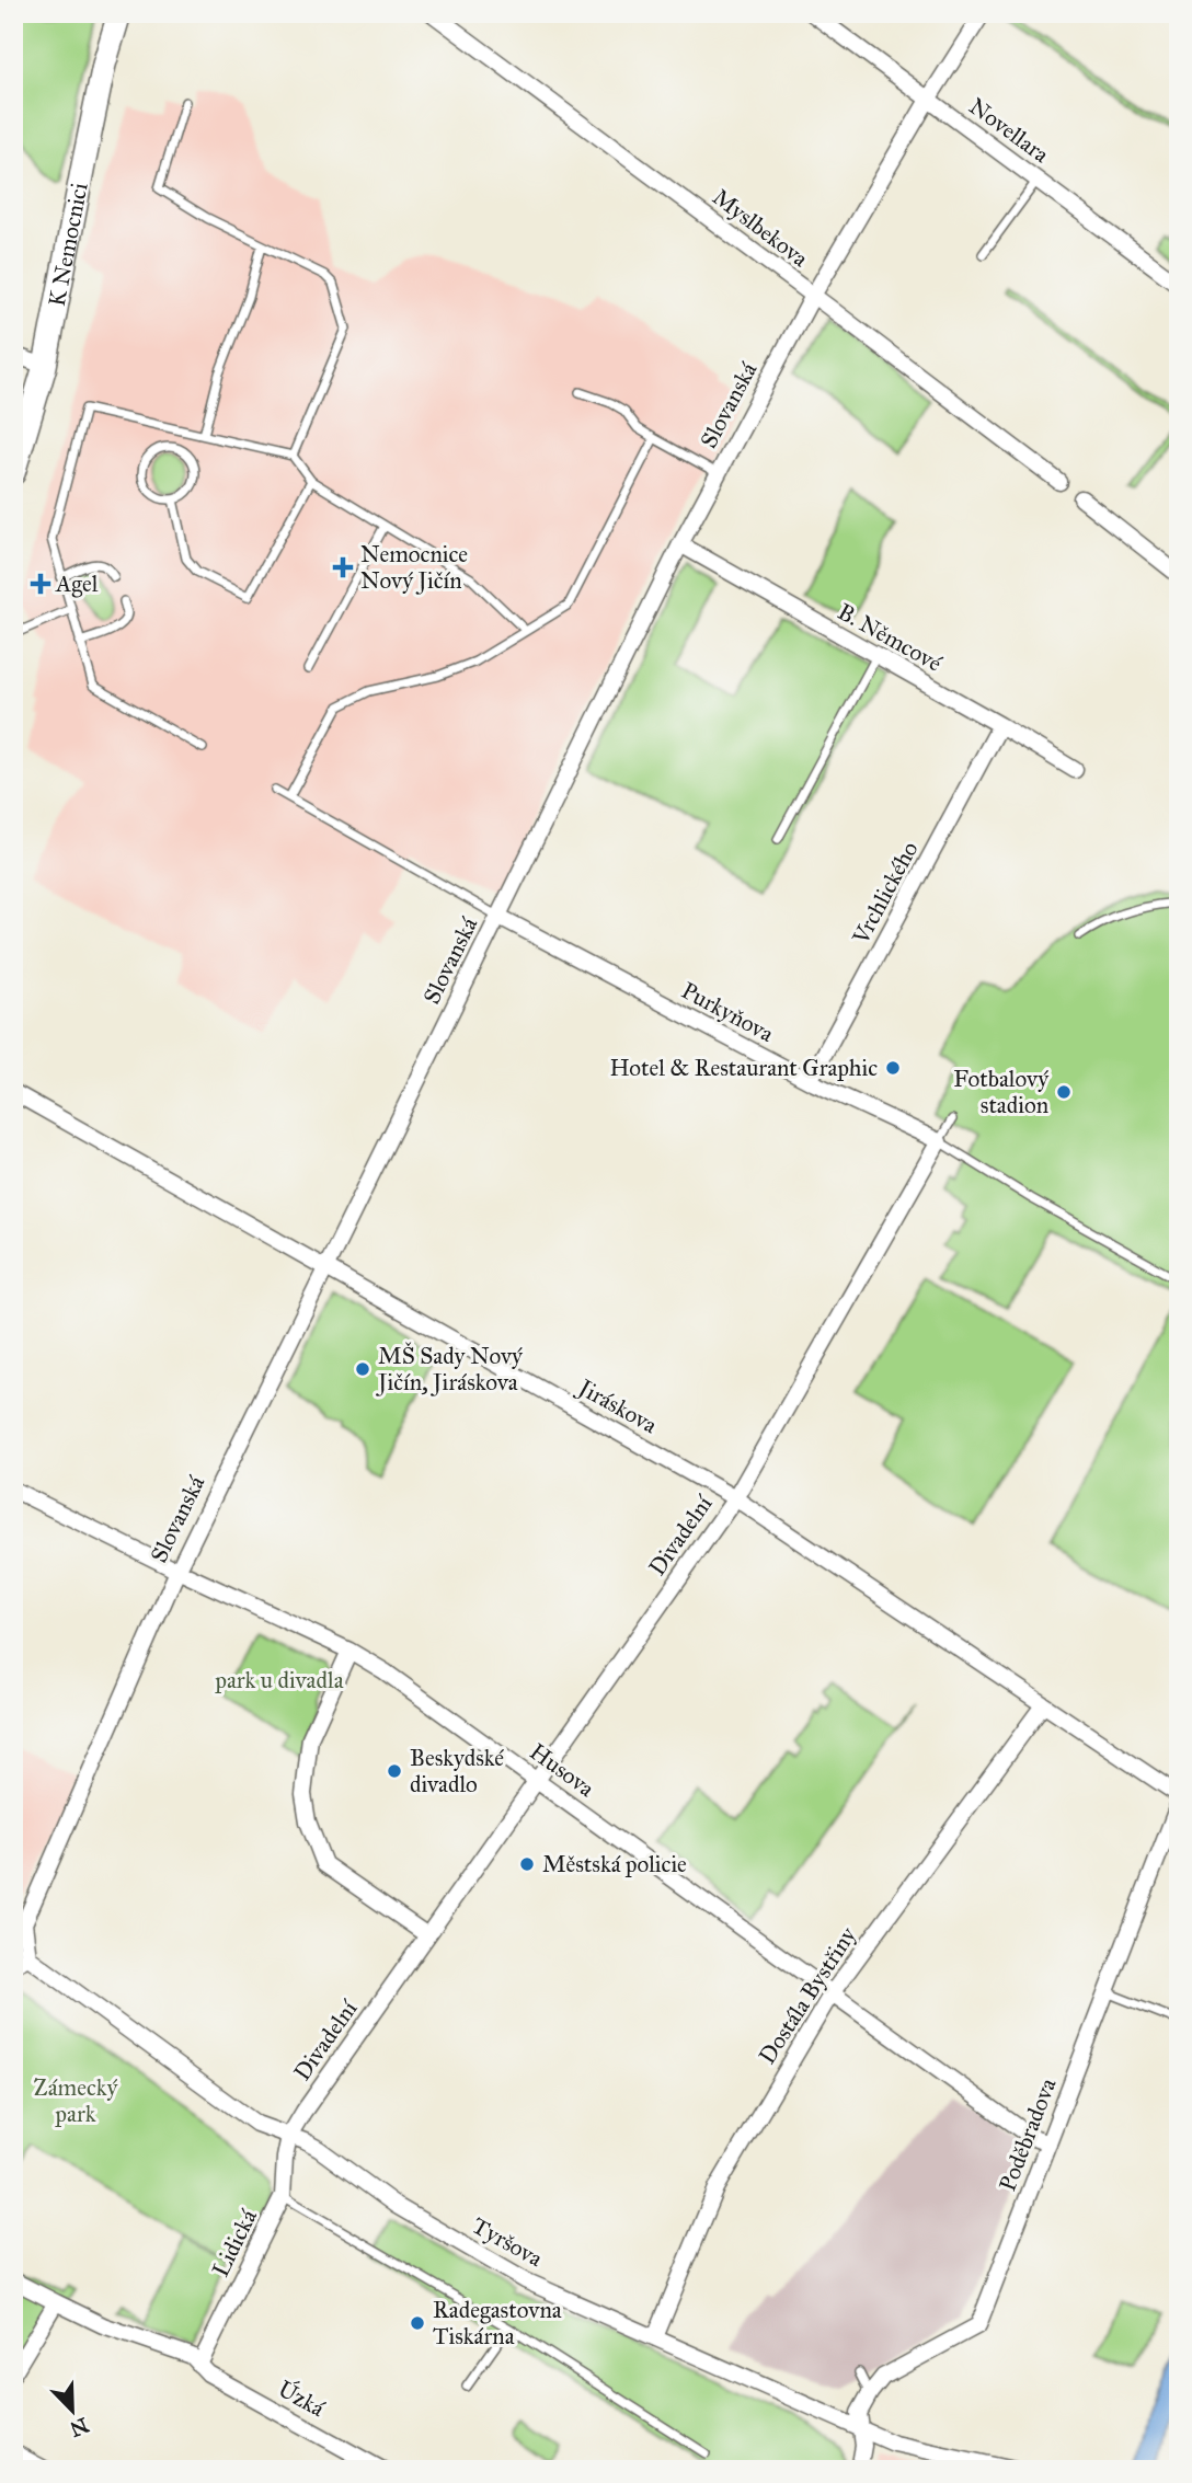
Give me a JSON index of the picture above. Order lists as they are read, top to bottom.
{
  "streets": {
    "street": [
      "Novellara",
      "Myslbekova",
      "K Nemocnici",
      "Slovanská",
      "B. Němcové",
      "Vrchlického",
      "Purkyňova",
      "Jiráskova",
      "Divadelní",
      "Husova",
      "Dostála Bystřiny",
      "Poděbradova",
      "Tyršova",
      "Lidická",
      "Úzká"
    ]
  },
  "crossings": [
    ["Novellara", "Slovanská"],
    ["Myslbekova", "Slovanská"],
    ["Slovanská", "B. Němcové"],
    ["Slovanská", "Purkyňova"],
    ["Slovanská", "Jiráskova"],
    ["Slovanská", "Husova"],
    ["Slovanská", "Tyršova"],
    ["B. Němcové", "Vrchlického"],
    ["Vrchlického", "Purkyňova"],
    ["Purkyňova", "Divadelní"],
    ["Jiráskova", "Divadelní"],
    ["Jiráskova", "Dostála Bystřiny"],
    ["Divadelní", "Husova"],
    ["Divadelní", "Tyršova"],
    ["Divadelní", "Lidická"],
    ["Husova", "Dostála Bystřiny"],
    ["Husova", "Poděbradova"],
    ["Dostála Bystřiny", "Tyršova"],
    ["Tyršova", "Lidická"],
    ["Lidická", "Úzká"]
  ],
  "parks": ["park u divadla", "Zámecký park"],
  "places": {
    "health": ["Nemocnice Nový Jičín", "Agel"],
    "other": [
      "Hotel & Restaurant Graphic",
      "Fotbalový stadion",
      "MŠ Sady Nový Jičín, Jiráskova",
      "Beskydské divadlo",
      "Městská policie",
      "Radegastovna Tiskárna"
    ]
  },
  "north": "bottom right"
}
